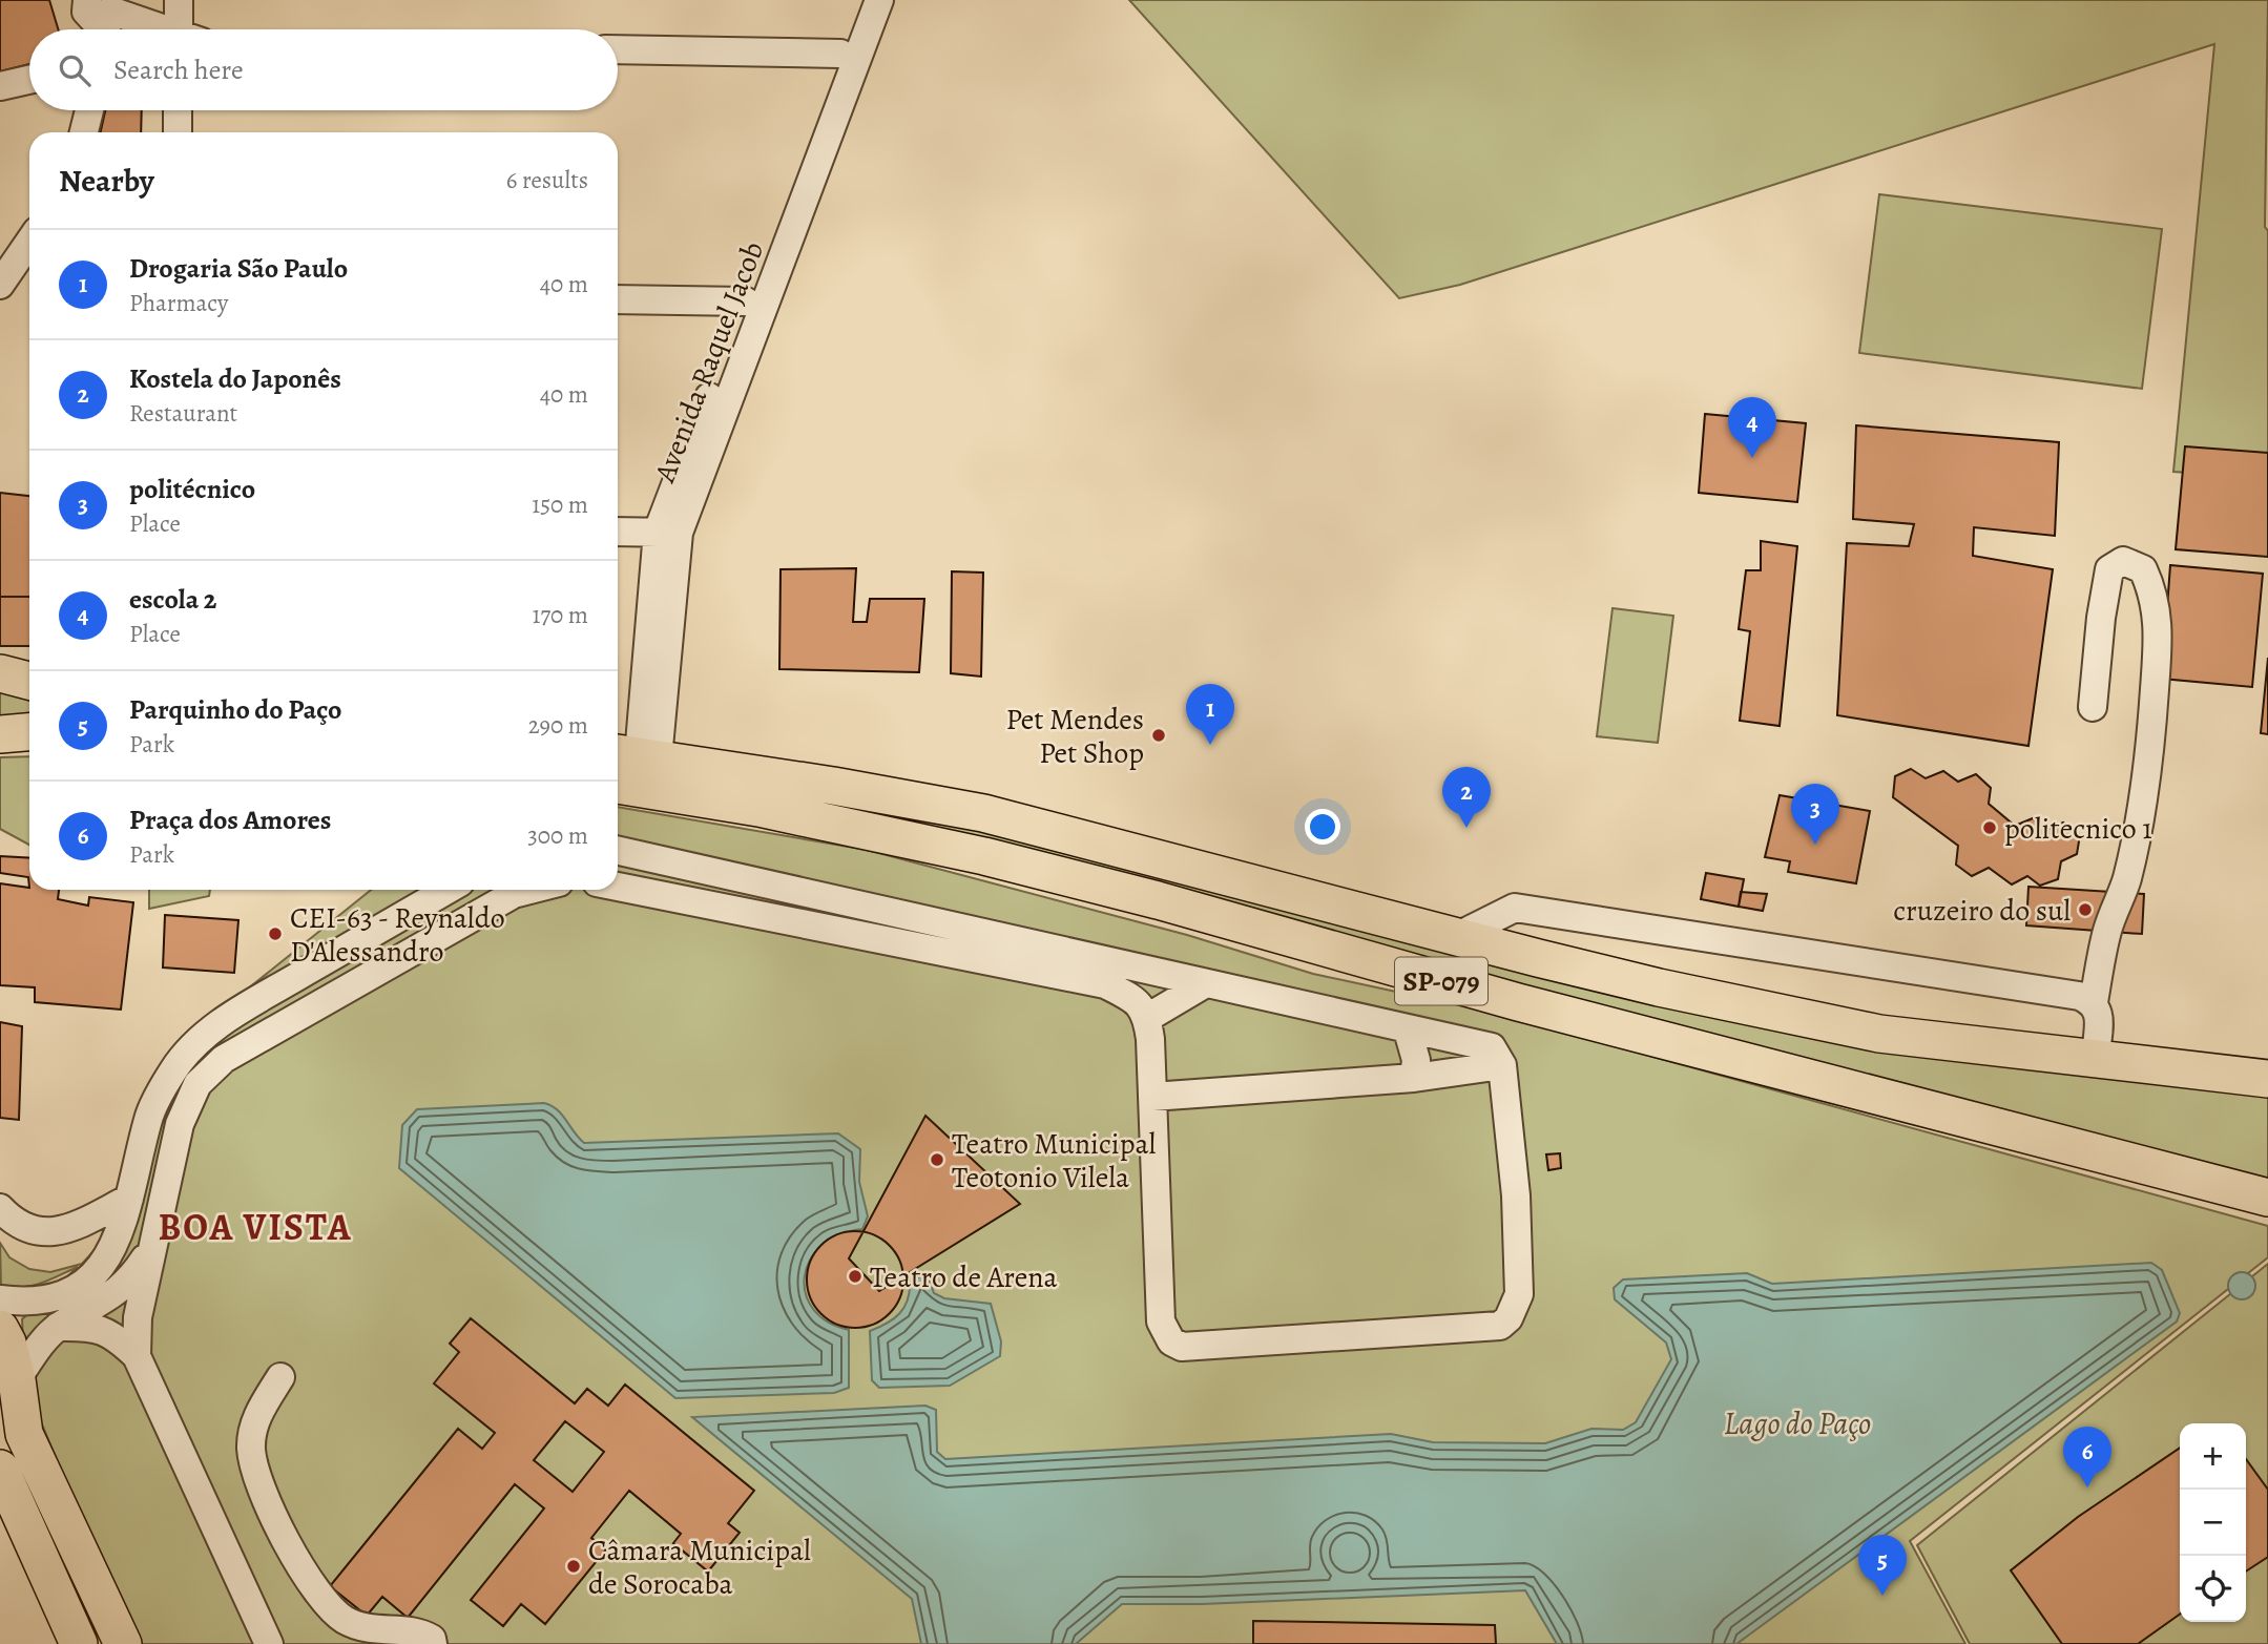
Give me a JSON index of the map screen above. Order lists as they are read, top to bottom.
{
  "streets": {
    "main road": ["SP-079"],
    "street": ["Avenida Raquel Jacob"]
  },
  "crossings": [
    ["Avenida Raquel Jacob", "SP-079"]
  ],
  "districts": ["BOA VISTA"],
  "water": ["Lago do Paço"],
  "places": [
    "Pet Mendes Pet Shop",
    "politecnico 1",
    "cruzeiro do sul",
    "CEI-63 - Reynaldo D'Alessandro",
    "Teatro Municipal Teotonio Vilela",
    "Teatro de Arena",
    "Câmara Municipal de Sorocaba"
  ],
  "page": {
    "search": "Search here",
    "heading": ["Nearby", "6 results"],
    "list": [
      {
        "mark": "1",
        "name": "Drogaria São Paulo",
        "note": "Pharmacy",
        "value": "40 m"
      },
      {
        "mark": "2",
        "name": "Kostela do Japonês",
        "note": "Restaurant",
        "value": "40 m"
      },
      {
        "mark": "3",
        "name": "politécnico",
        "note": "Place",
        "value": "150 m"
      },
      {
        "mark": "4",
        "name": "escola 2",
        "note": "Place",
        "value": "170 m"
      },
      {
        "mark": "5",
        "name": "Parquinho do Paço",
        "note": "Park",
        "value": "290 m"
      },
      {
        "mark": "6",
        "name": "Praça dos Amores",
        "note": "Park",
        "value": "300 m"
      }
    ],
    "pins": [
      "4",
      "1",
      "2",
      "3",
      "6",
      "5"
    ],
    "map_buttons": ["+", "−"]
  }
}
